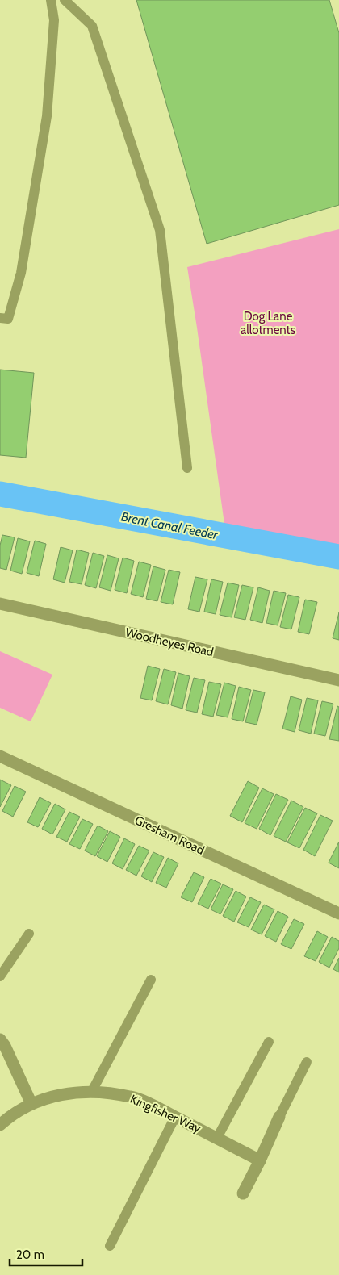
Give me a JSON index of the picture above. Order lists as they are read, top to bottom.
{
  "streets": {
    "street": ["Woodheyes Road", "Gresham Road", "Kingfisher Way"]
  },
  "water": ["Brent Canal Feeder"],
  "parks": ["Dog Lane allotments"],
  "scale_bar": "20 m"
}
